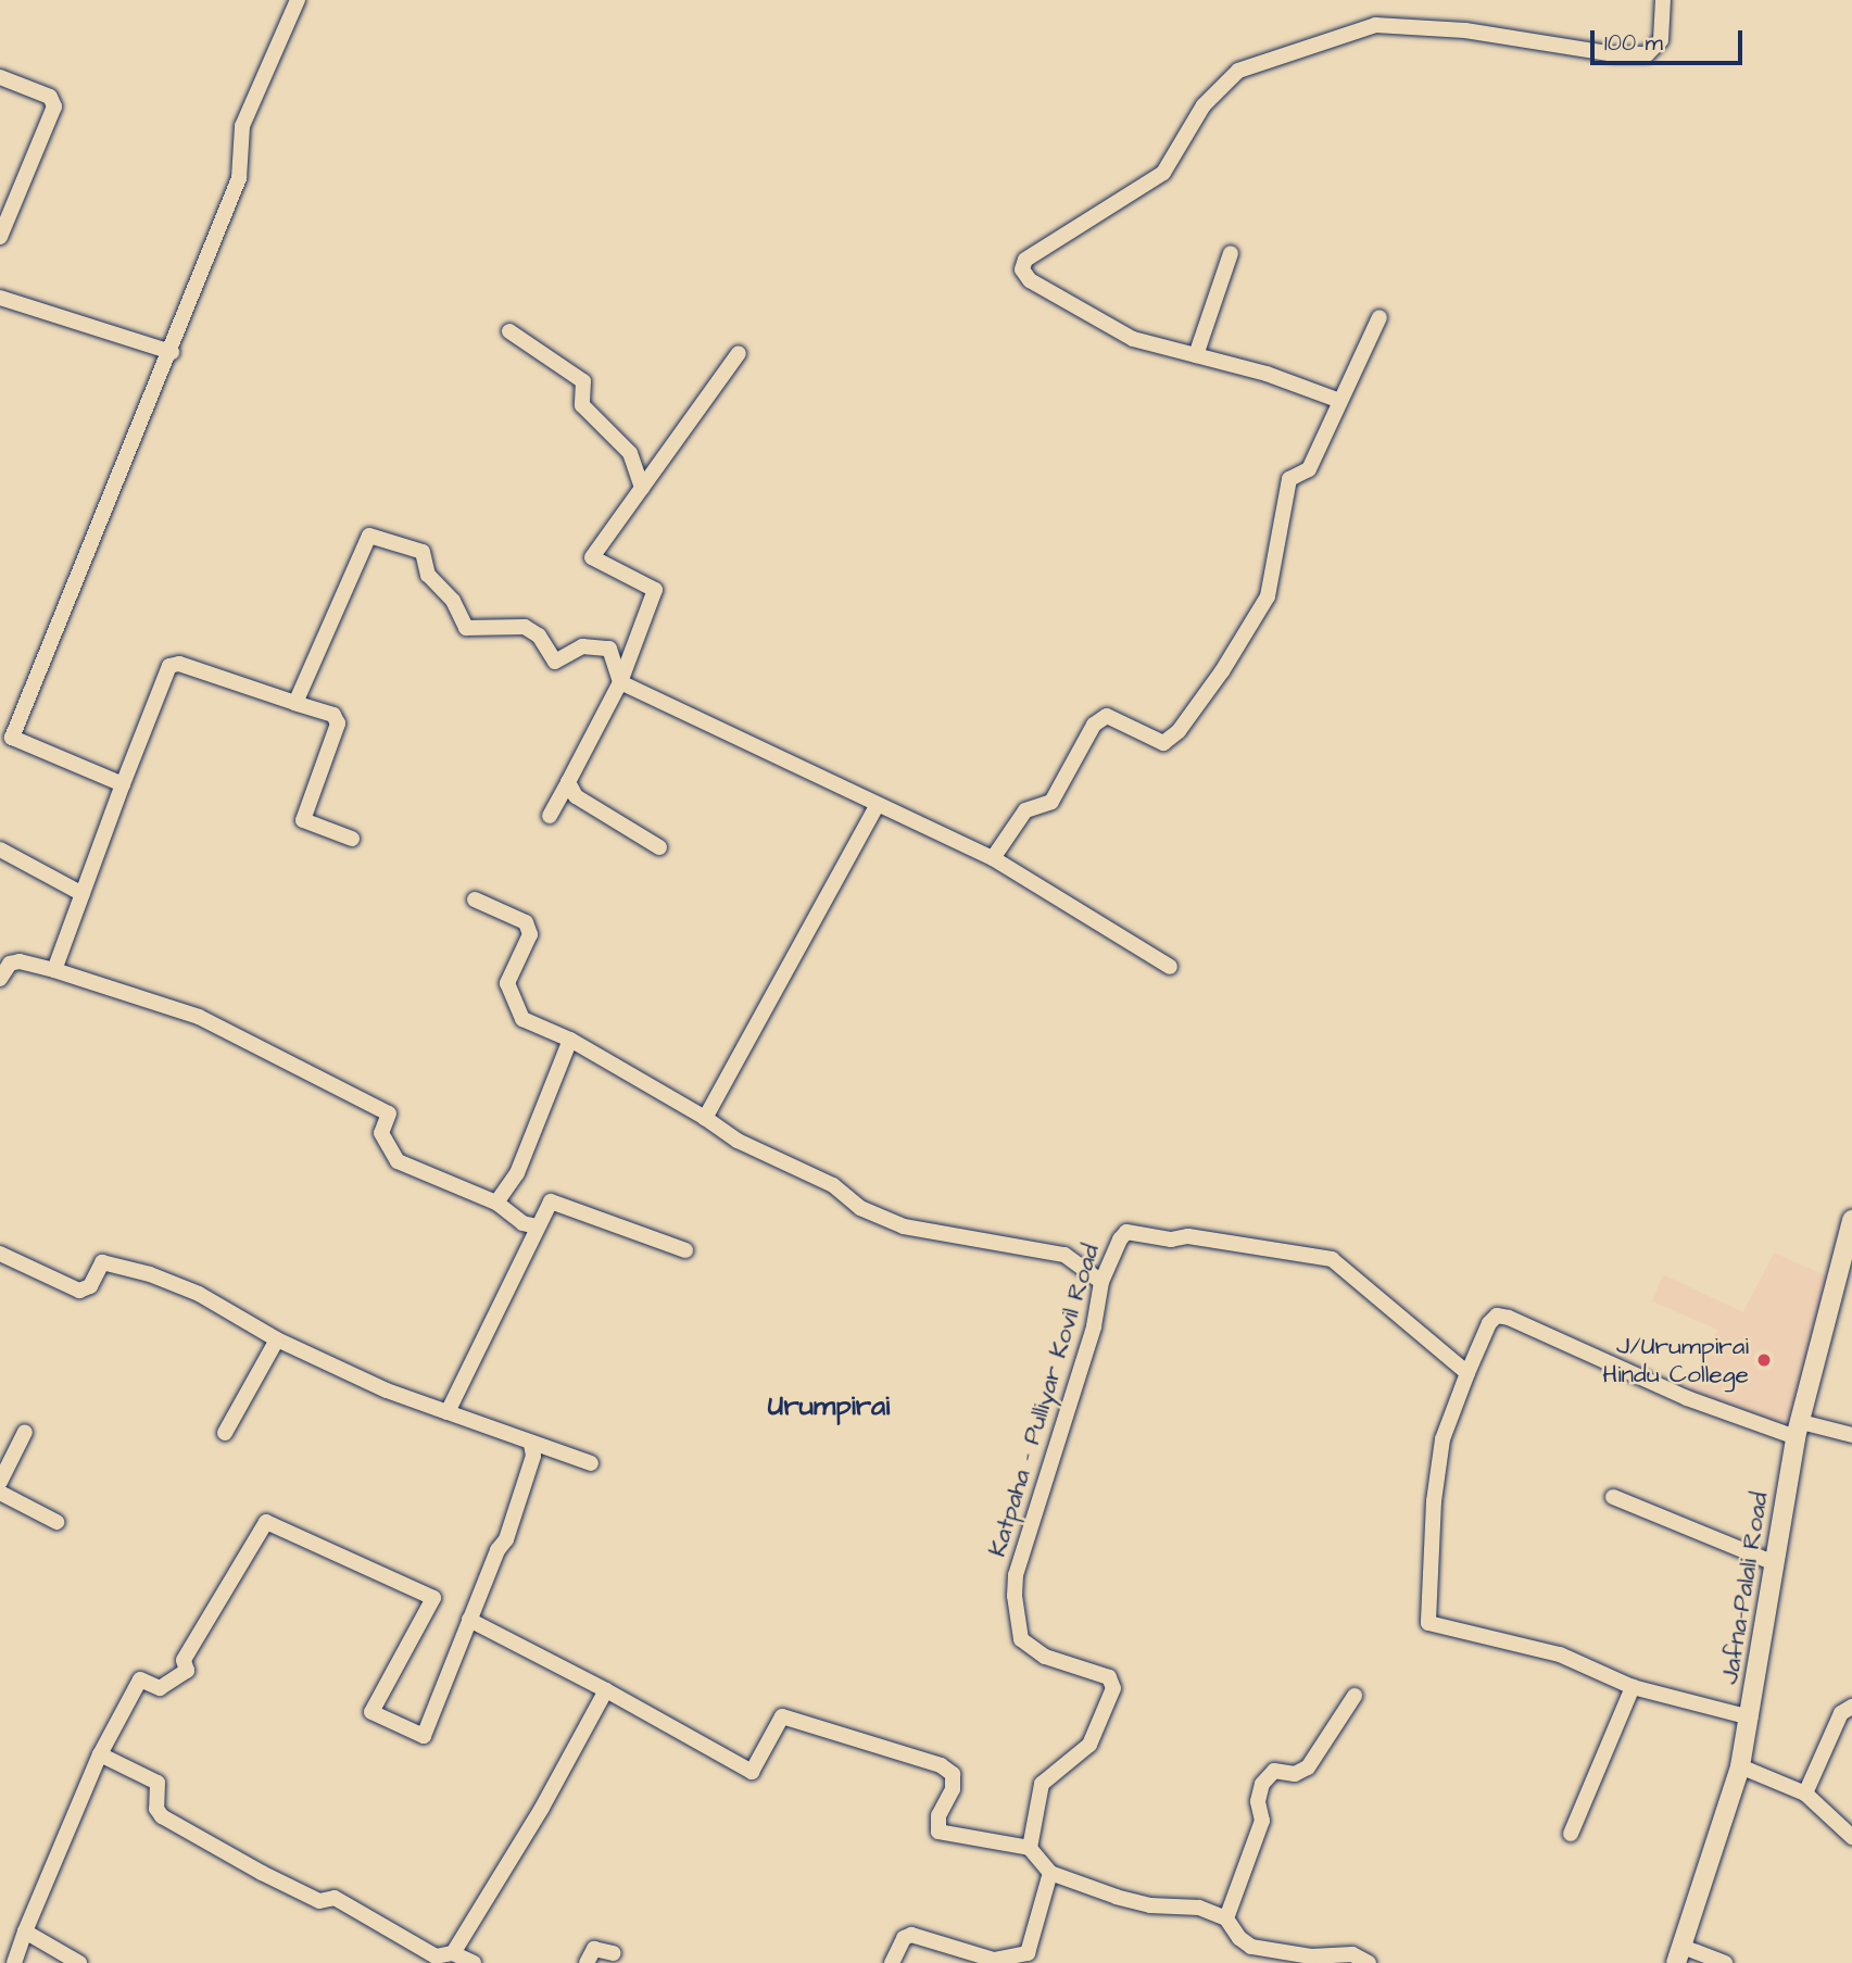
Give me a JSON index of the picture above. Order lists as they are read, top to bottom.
{
  "streets": {
    "main road": ["Jafna-Palali Road"],
    "street": ["Katpaha - Pulliyar Kovil Road"]
  },
  "districts": ["Urumpirai"],
  "places": ["J/Urumpirai Hindu College"],
  "scale_bar": "100 m"
}
